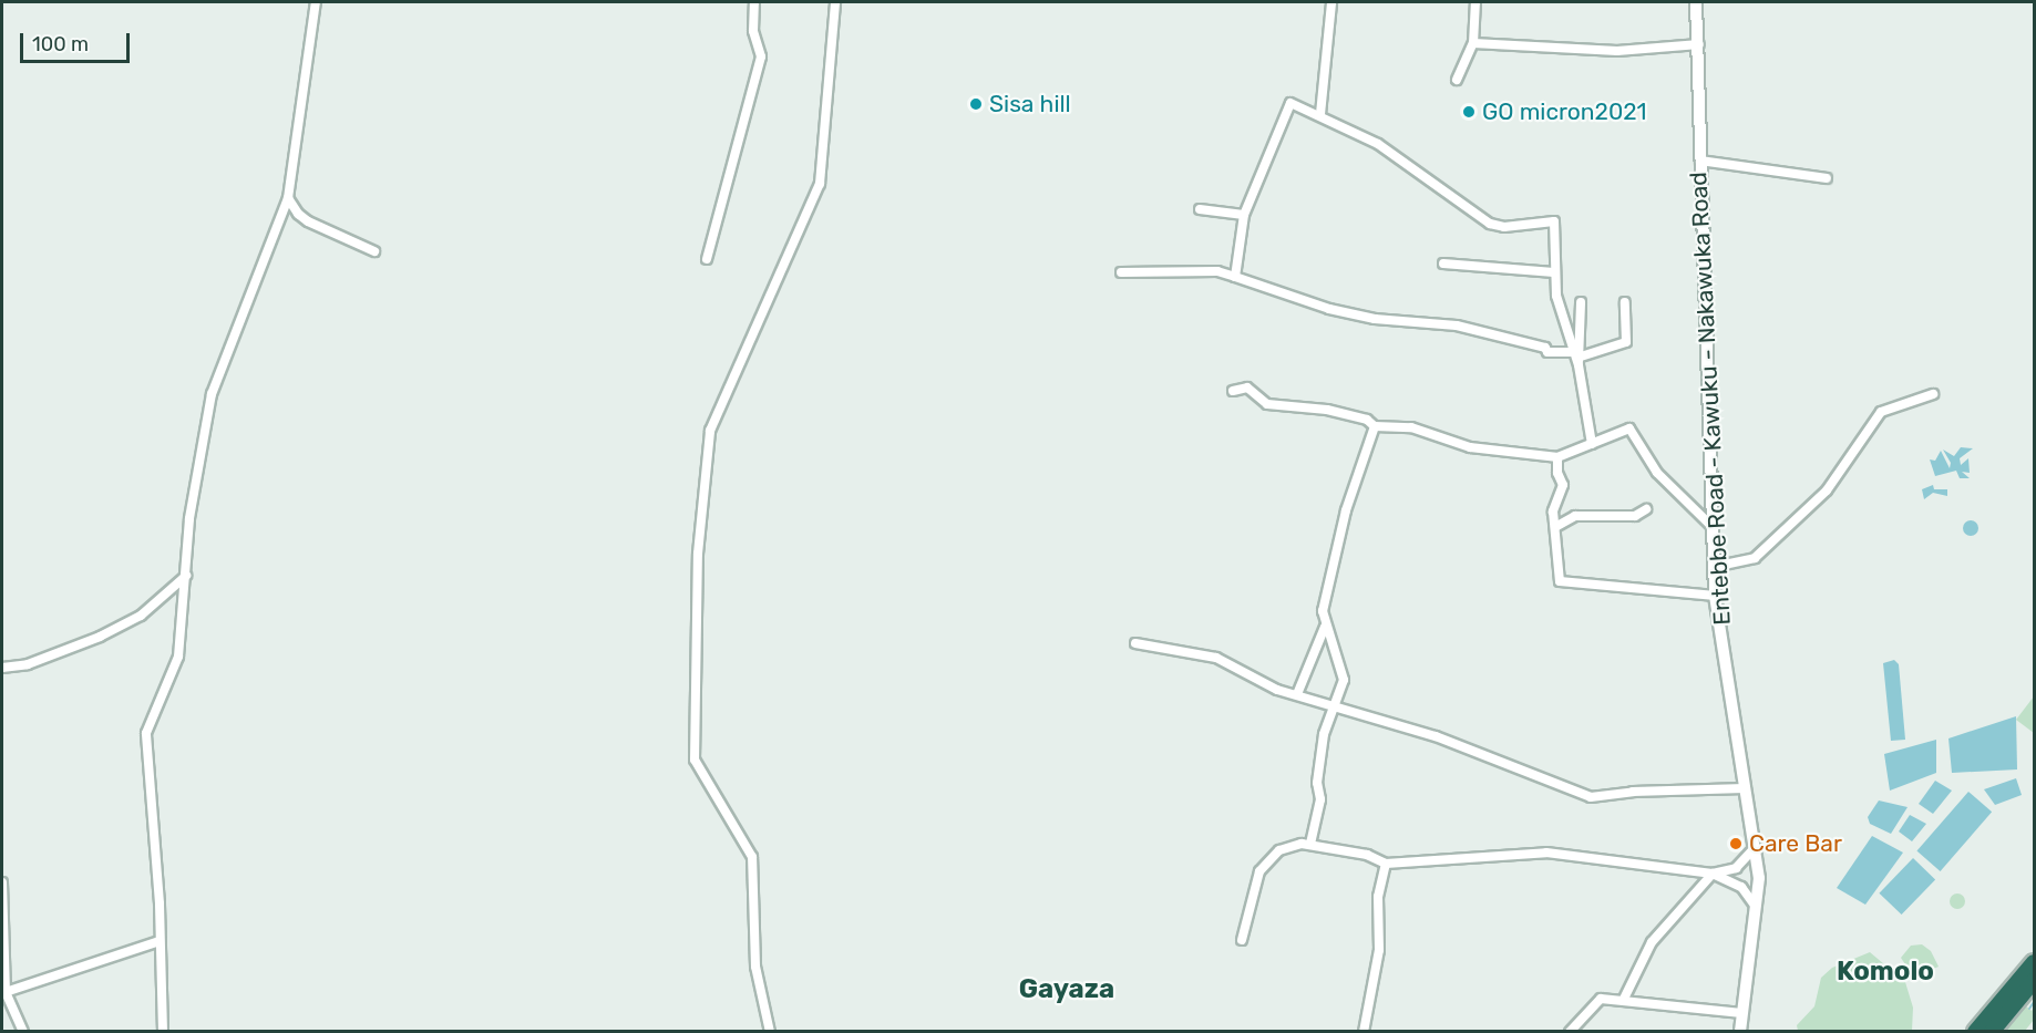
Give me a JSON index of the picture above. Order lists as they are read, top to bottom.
{
  "streets": {
    "main road": ["Entebbe Road - Kawuku - Nakawuka Road"]
  },
  "districts": ["Komolo", "Gayaza"],
  "places": ["Sisa hill", "GO micron2021", "Care Bar"],
  "scale_bar": "100 m"
}
